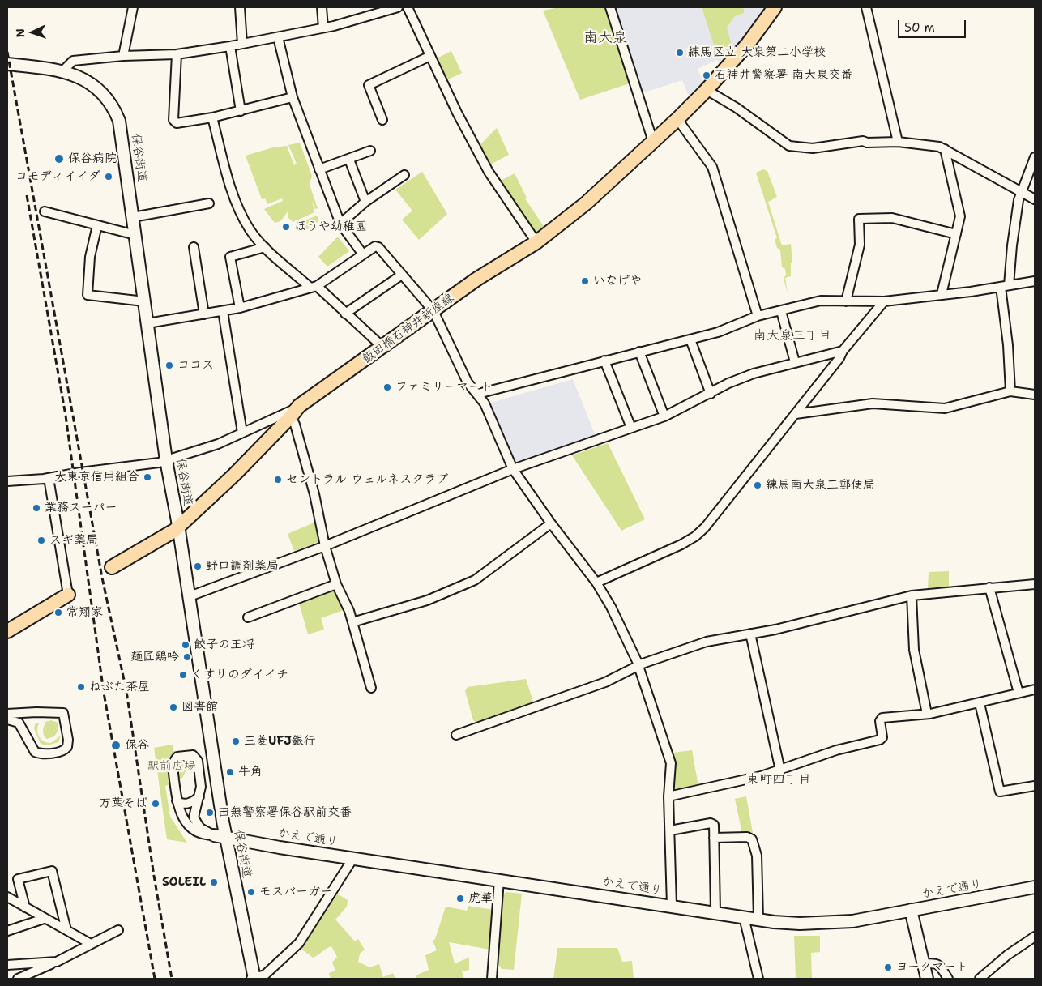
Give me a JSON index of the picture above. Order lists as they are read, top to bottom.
{
  "streets": {
    "main road": ["保谷街道", "飯田橋石神井新座線", "かえで通り"]
  },
  "crossings": [
    ["保谷街道", "飯田橋石神井新座線"],
    ["保谷街道", "かえで通り"]
  ],
  "districts": ["南大泉", "南大泉三丁目", "東町四丁目"],
  "parks": ["駅前広場"],
  "places": [
    "練馬区立 大泉第二小学校",
    "石神井警察署 南大泉交番",
    "保谷病院",
    "コモディイイダ",
    "ほうや幼稚園",
    "いなげや",
    "ココス",
    "ファミリーマート",
    "大東京信用組合",
    "セントラル ウェルネスクラブ",
    "練馬南大泉三郵便局",
    "業務スーパー",
    "スギ薬局",
    "野口調剤薬局",
    "常翔家",
    "餃子の王将",
    "麺匠鶏吟",
    "くすりのダイイチ",
    "ねぶた茶屋",
    "図書館",
    "三菱UFJ銀行",
    "保谷",
    "牛角",
    "万葉そば",
    "田無警察署保谷駅前交番",
    "SOLEIL",
    "モスバーガー",
    "虎華",
    "ヨークマート"
  ],
  "scale_bar": "50 m",
  "north": "left"
}
